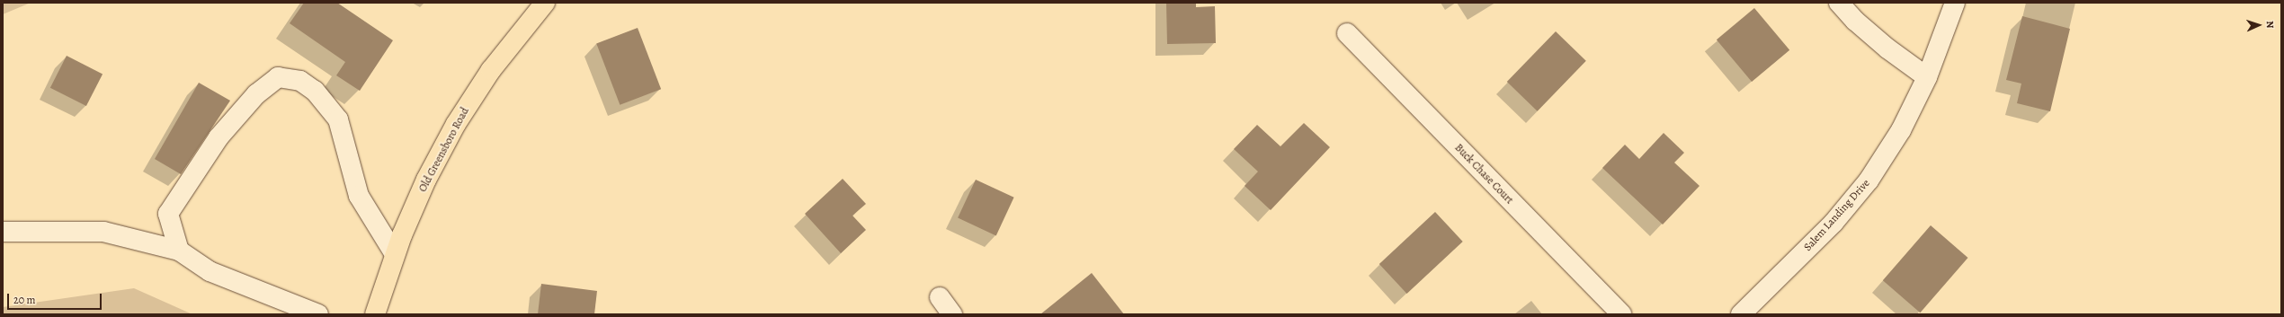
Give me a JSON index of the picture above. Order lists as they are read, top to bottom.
{
  "streets": {
    "main road": ["Old Greensboro Road"],
    "street": ["Buck Chase Court", "Salem Landing Drive"]
  },
  "scale_bar": "20 m",
  "north": "right"
}
